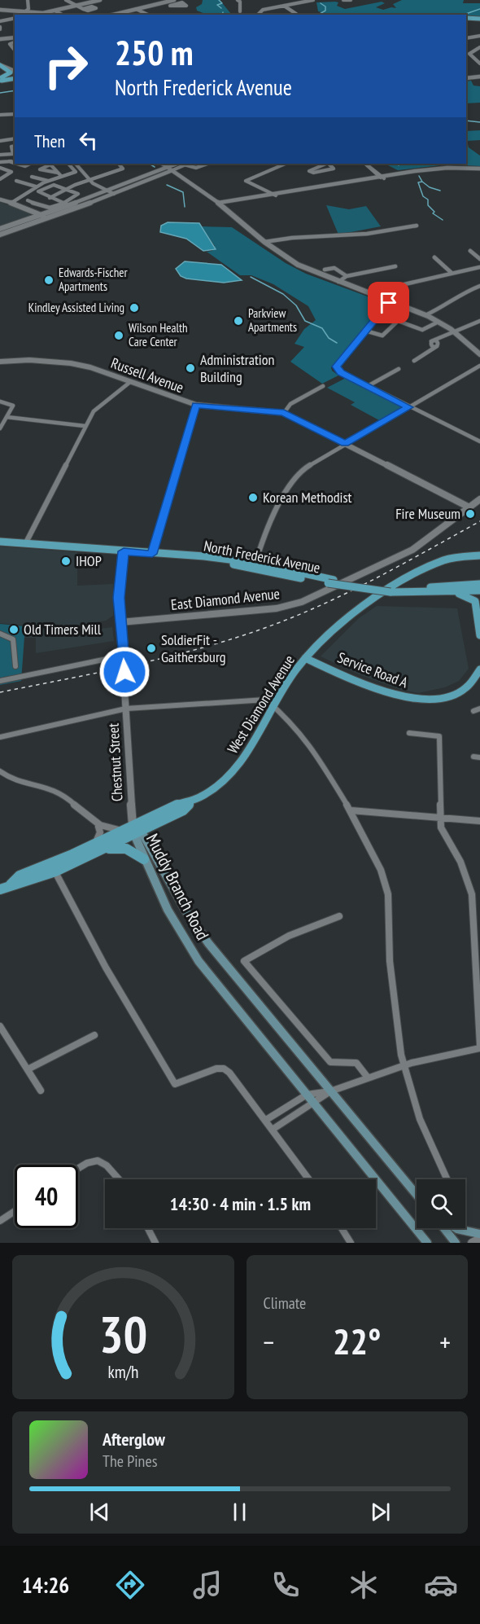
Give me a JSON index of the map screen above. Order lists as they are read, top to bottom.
{
  "streets": {
    "main road": [
      "North Frederick Avenue",
      "Service Road A",
      "West Diamond Avenue",
      "Muddy Branch Road"
    ],
    "street": ["Russell Avenue", "East Diamond Avenue", "Chestnut Street"]
  },
  "crossings": [
    ["Russell Avenue", "East Diamond Avenue"],
    ["North Frederick Avenue", "Chestnut Street"],
    ["East Diamond Avenue", "Chestnut Street"],
    ["Service Road A", "West Diamond Avenue"],
    ["West Diamond Avenue", "Chestnut Street"],
    ["West Diamond Avenue", "Muddy Branch Road"],
    ["Chestnut Street", "Muddy Branch Road"]
  ],
  "places": [
    "Edwards-Fischer Apartments",
    "Kindley Assisted Living",
    "Parkview Apartments",
    "Wilson Health Care Center",
    "Administration Building",
    "Korean Methodist",
    "Fire Museum",
    "IHOP",
    "Old Timers Mill",
    "SoldierFit - Gaithersburg"
  ],
  "page": {
    "turn": ["250 m", "North Frederick Avenue"],
    "then": "Then",
    "limit": "40",
    "trip": "14:30 · 4 min · 1.5 km",
    "tile": "Climate",
    "heat": ["−", "22°", "+"],
    "song": ["Afterglow", "The Pines"],
    "tabs": "14:26",
    "gauge": ["30", "km/h"]
  }
}
